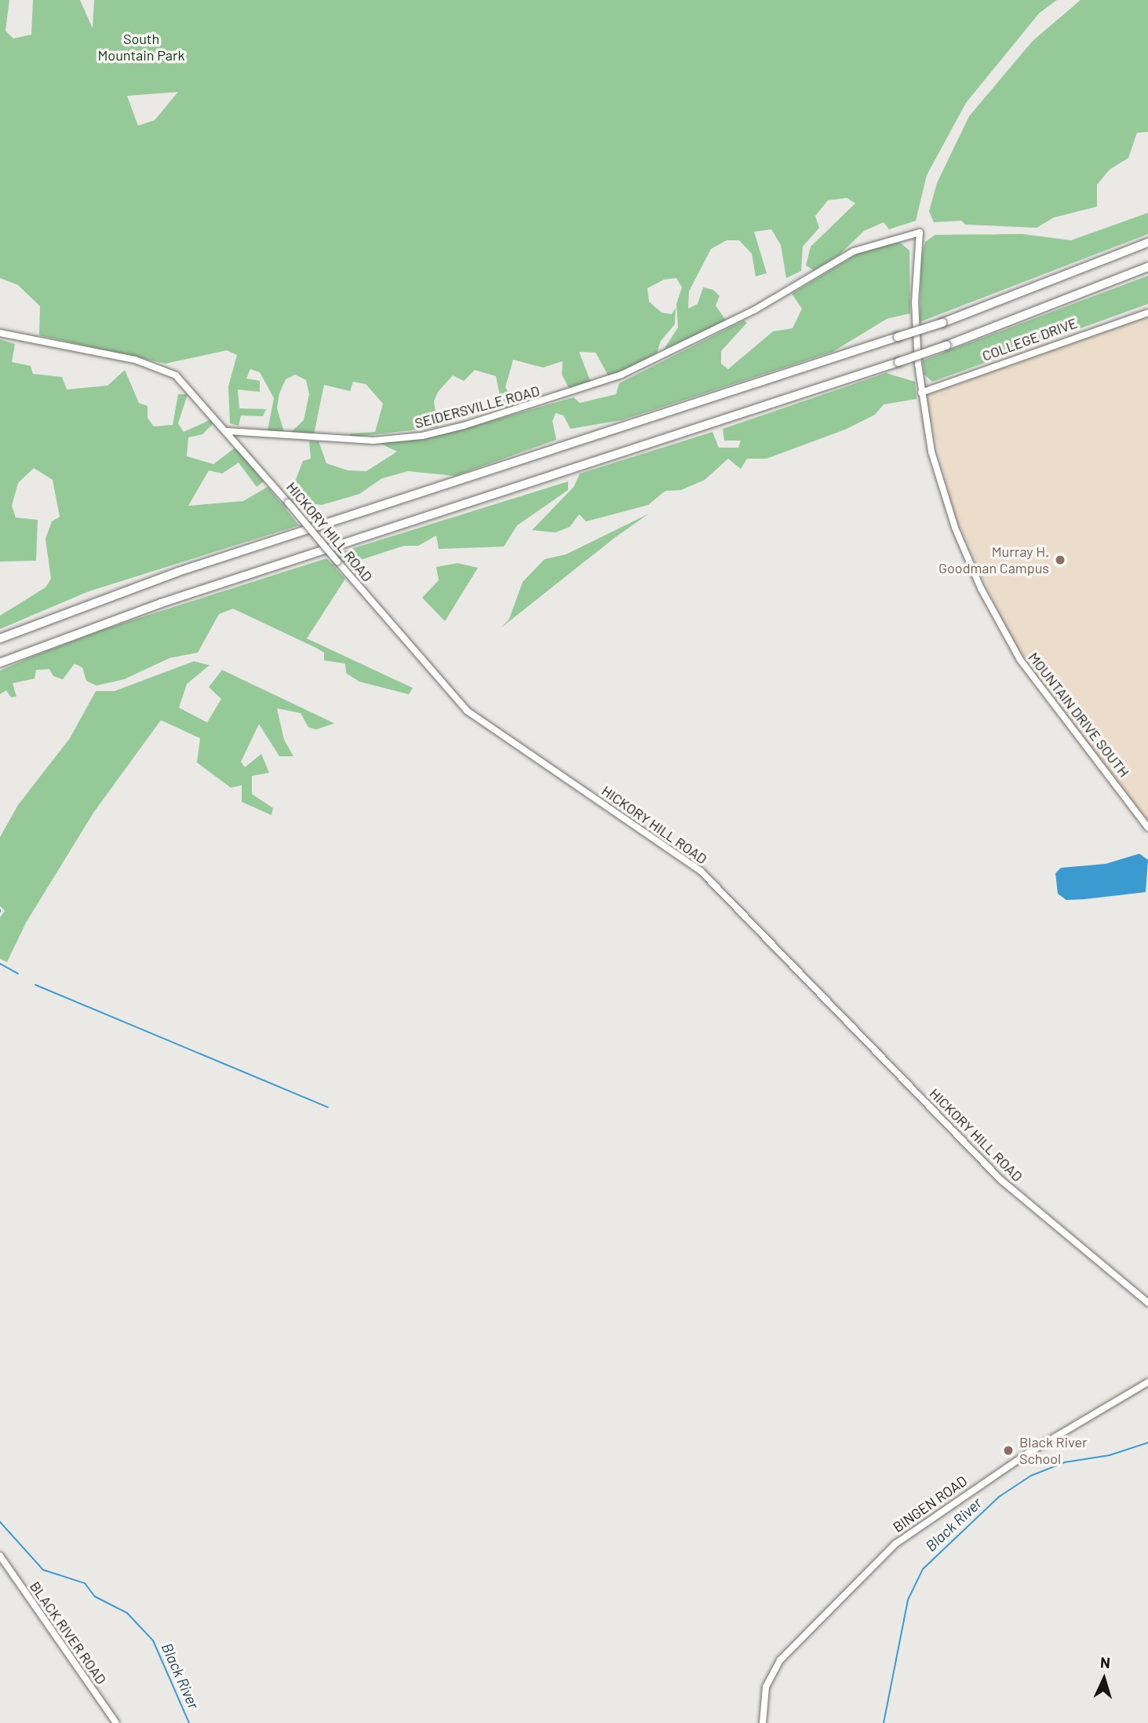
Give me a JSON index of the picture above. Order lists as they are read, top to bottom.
{
  "streets": {
    "street": [
      "COLLEGE DRIVE",
      "SEIDERSVILLE ROAD",
      "HICKORY HILL ROAD",
      "MOUNTAIN DRIVE SOUTH",
      "BINGEN ROAD",
      "BLACK RIVER ROAD"
    ]
  },
  "crossings": [
    ["COLLEGE DRIVE", "MOUNTAIN DRIVE SOUTH"],
    ["SEIDERSVILLE ROAD", "HICKORY HILL ROAD"],
    ["SEIDERSVILLE ROAD", "MOUNTAIN DRIVE SOUTH"]
  ],
  "water": ["Black River"],
  "parks": ["South Mountain Park"],
  "places": ["Murray H. Goodman Campus", "Black River School"],
  "north": "top"
}
